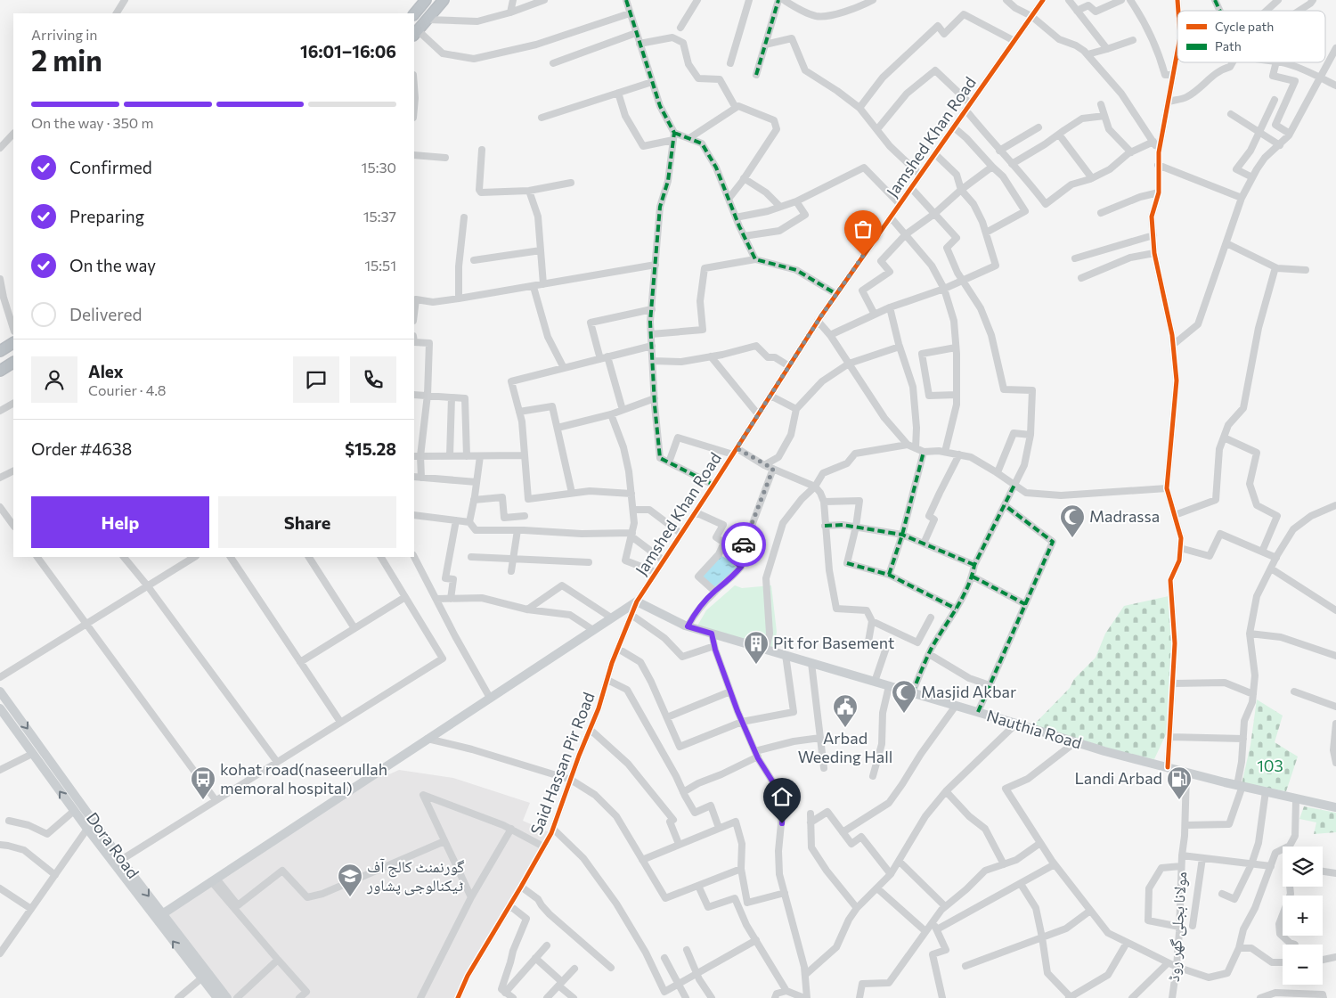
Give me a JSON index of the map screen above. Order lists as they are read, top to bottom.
{
  "streets": {
    "main road": ["Nauthia Road", "Dora Road"],
    "street": ["Jamshed Khan Road", "Said Hassan Pir Road", "مولانا بجلی گھر روڈ"]
  },
  "crossings": [
    ["Jamshed Khan Road", "Nauthia Road"],
    ["Jamshed Khan Road", "Said Hassan Pir Road"],
    ["Nauthia Road", "Said Hassan Pir Road"],
    ["Nauthia Road", "مولانا بجلی گھر روڈ"]
  ],
  "parks": ["103"],
  "places": {
    "mosque": ["Madrassa", "Masjid Akbar"],
    "building": ["Pit for Basement"],
    "public building": ["Arbad Weeding Hall"],
    "bus stop": ["kohat road(naseerullah memoral hospital)"],
    "fuel station": ["Landi Arbad"],
    "school or university": ["گورنمنٹ کالج آف ٹیکنالوجی پشاور"]
  },
  "legend": ["Cycle path", "Path"],
  "page": {
    "heading": ["2 min", "Arriving in", "16:01–16:06"],
    "panel": [
      "Alex",
      "Courier · 4.8",
      "Order #4638",
      "$15.28"
    ],
    "bar": "On the way · 350 m",
    "list": [
      ["Confirmed", "15:30"],
      ["Preparing", "15:37"],
      ["On the way", "15:51"],
      "Delivered"
    ],
    "buttons": ["Help", "Share"],
    "map_buttons": ["+", "−"]
  }
}
